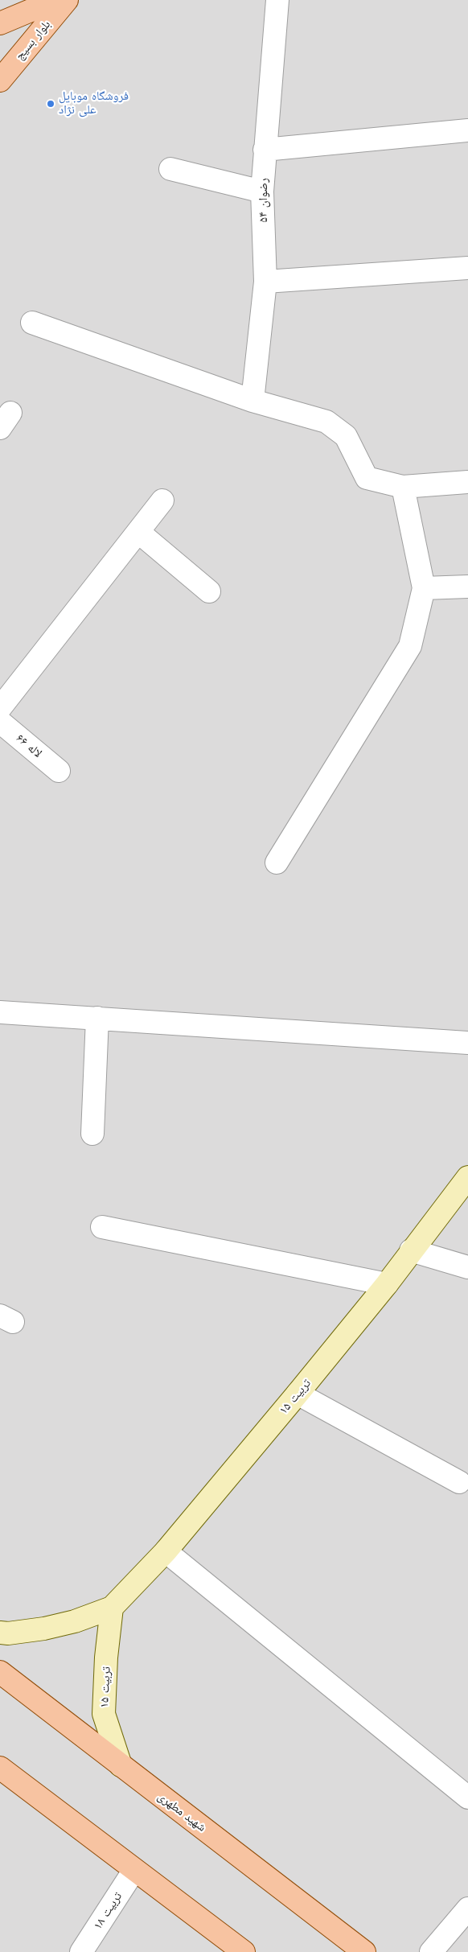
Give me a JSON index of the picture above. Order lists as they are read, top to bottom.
{
  "streets": {
    "main road": ["بلوار بسیج", "شهید مطهری"],
    "street": [
      "رضوان ۵۴",
      "لاله ۶۶",
      "تربیت ۱۵",
      "تربیت ۱۸"
    ]
  },
  "crossings": [
    ["تربیت ۱۵", "شهید مطهری"]
  ],
  "places": ["فروشگاه موبایل علی نژاد"]
}
